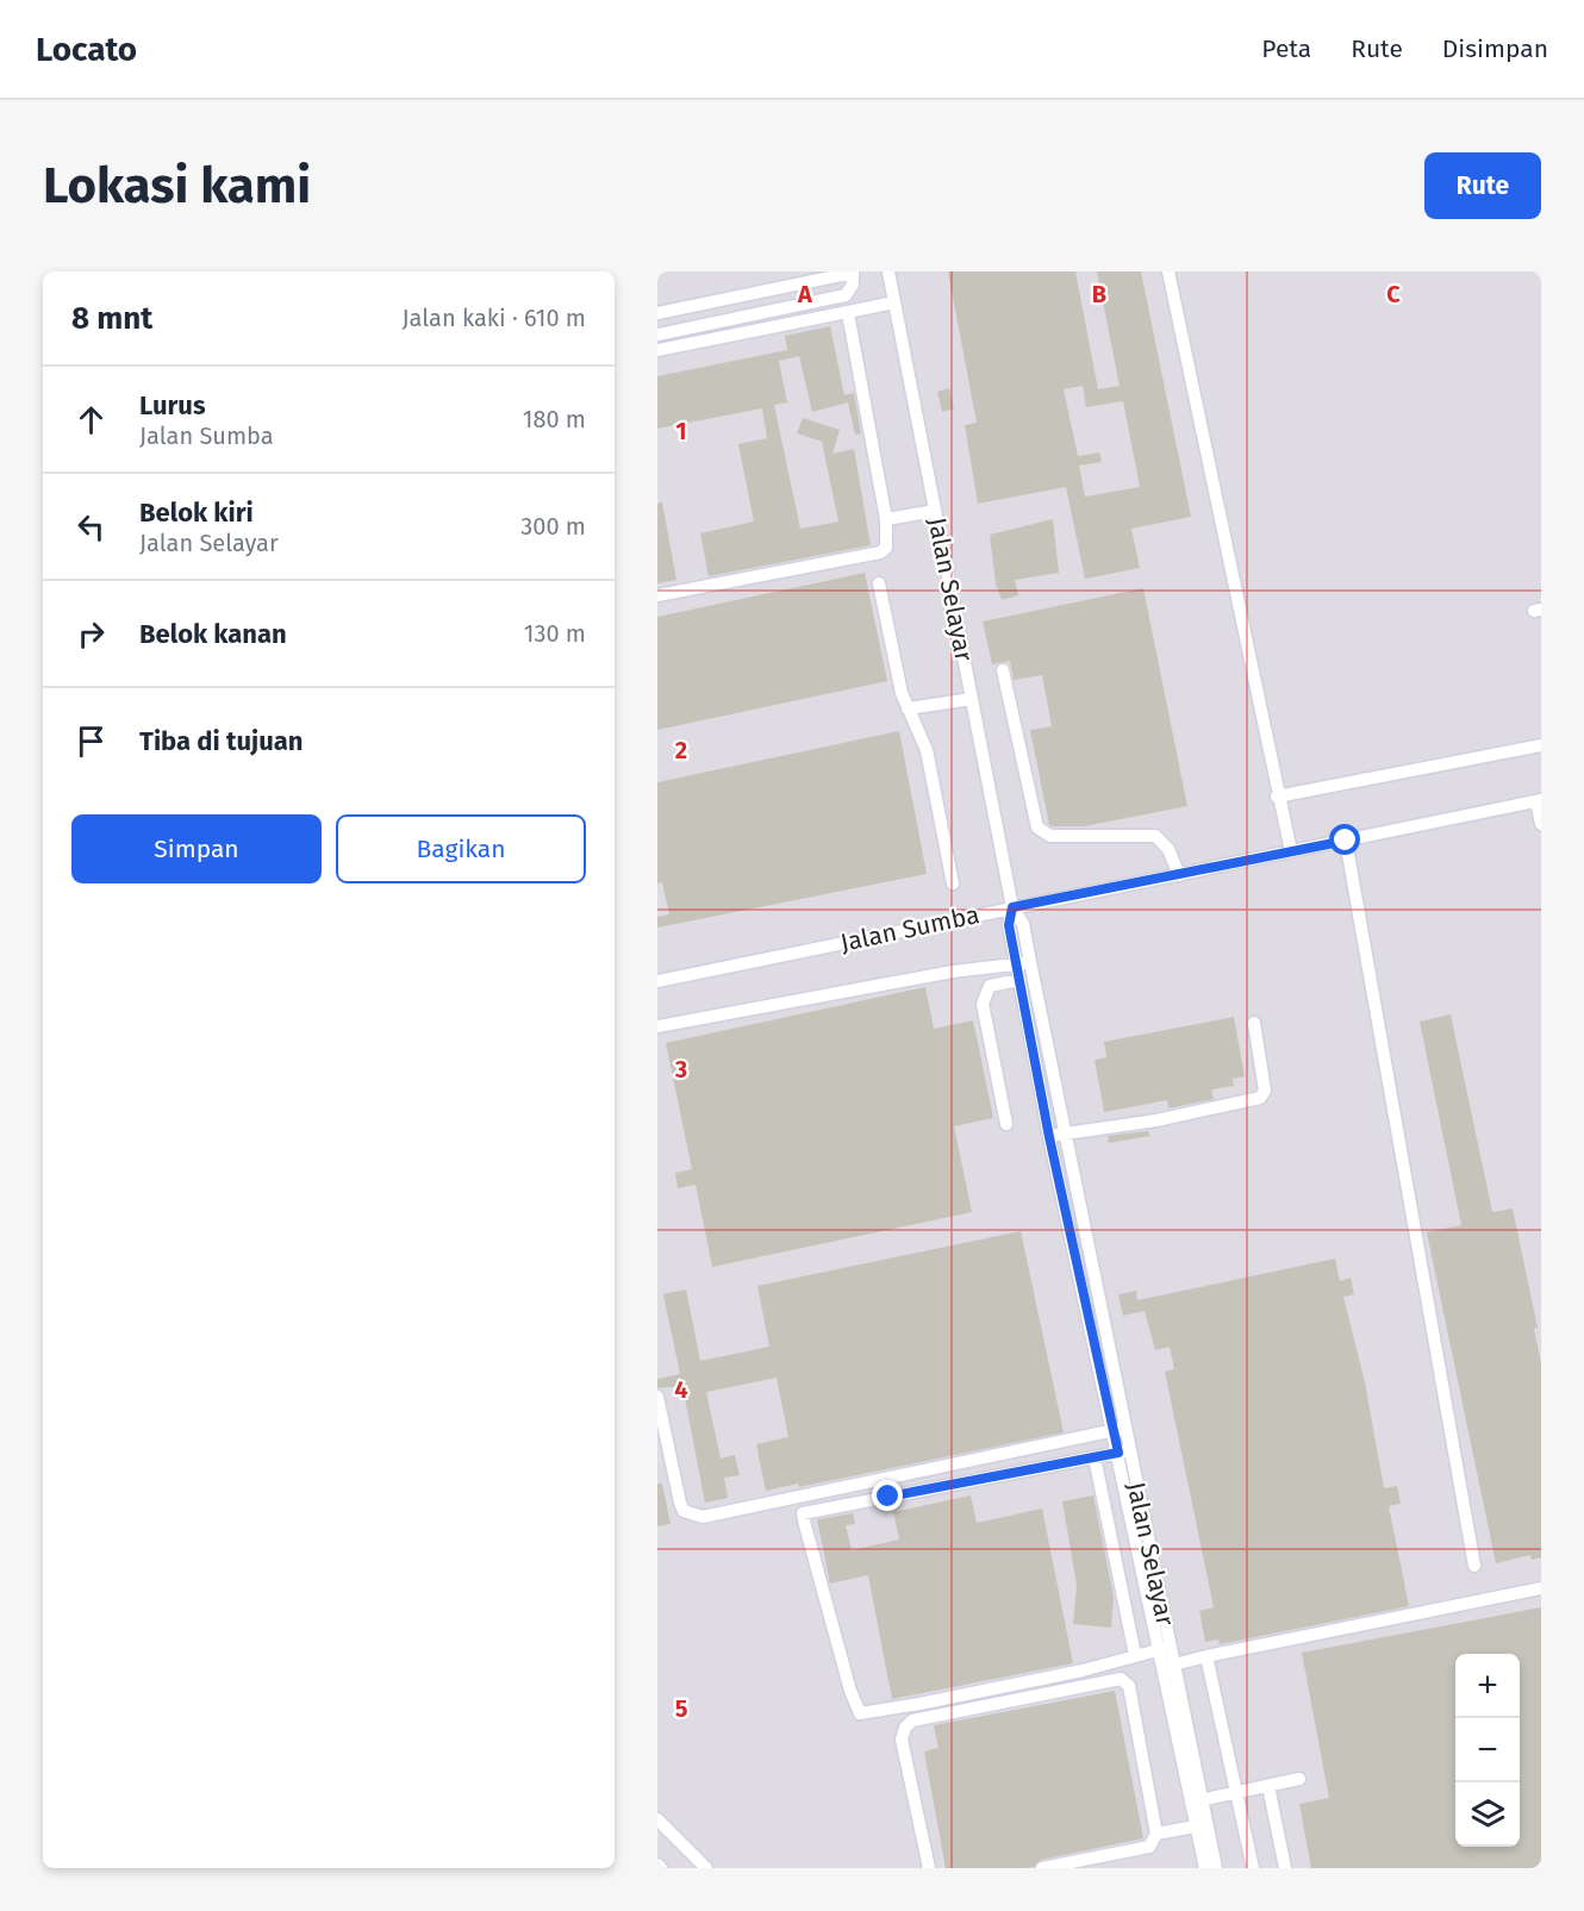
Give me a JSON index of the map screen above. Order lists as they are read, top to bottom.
{
  "streets": {
    "street": ["Jalan Selayar", "Jalan Sumba"]
  },
  "crossings": [
    ["Jalan Selayar", "Jalan Sumba"]
  ],
  "page": {
    "header": "Locato",
    "nav": ["Peta", "Rute", "Disimpan"],
    "buttons": [
      "Rute",
      ["Simpan", "Bagikan"]
    ],
    "title": "Lokasi kami",
    "heading": ["8 mnt", "Jalan kaki · 610 m"],
    "list": [
      ["Lurus", "Jalan Sumba", "180 m"],
      ["Belok kiri", "Jalan Selayar", "300 m"],
      ["Belok kanan", "130 m"],
      "Tiba di tujuan"
    ],
    "map_buttons": ["+", "−"]
  },
  "grid": {
    "columns": ["A", "B", "C"],
    "rows": [
      "1",
      "2",
      "3",
      "4",
      "5"
    ]
  }
}
